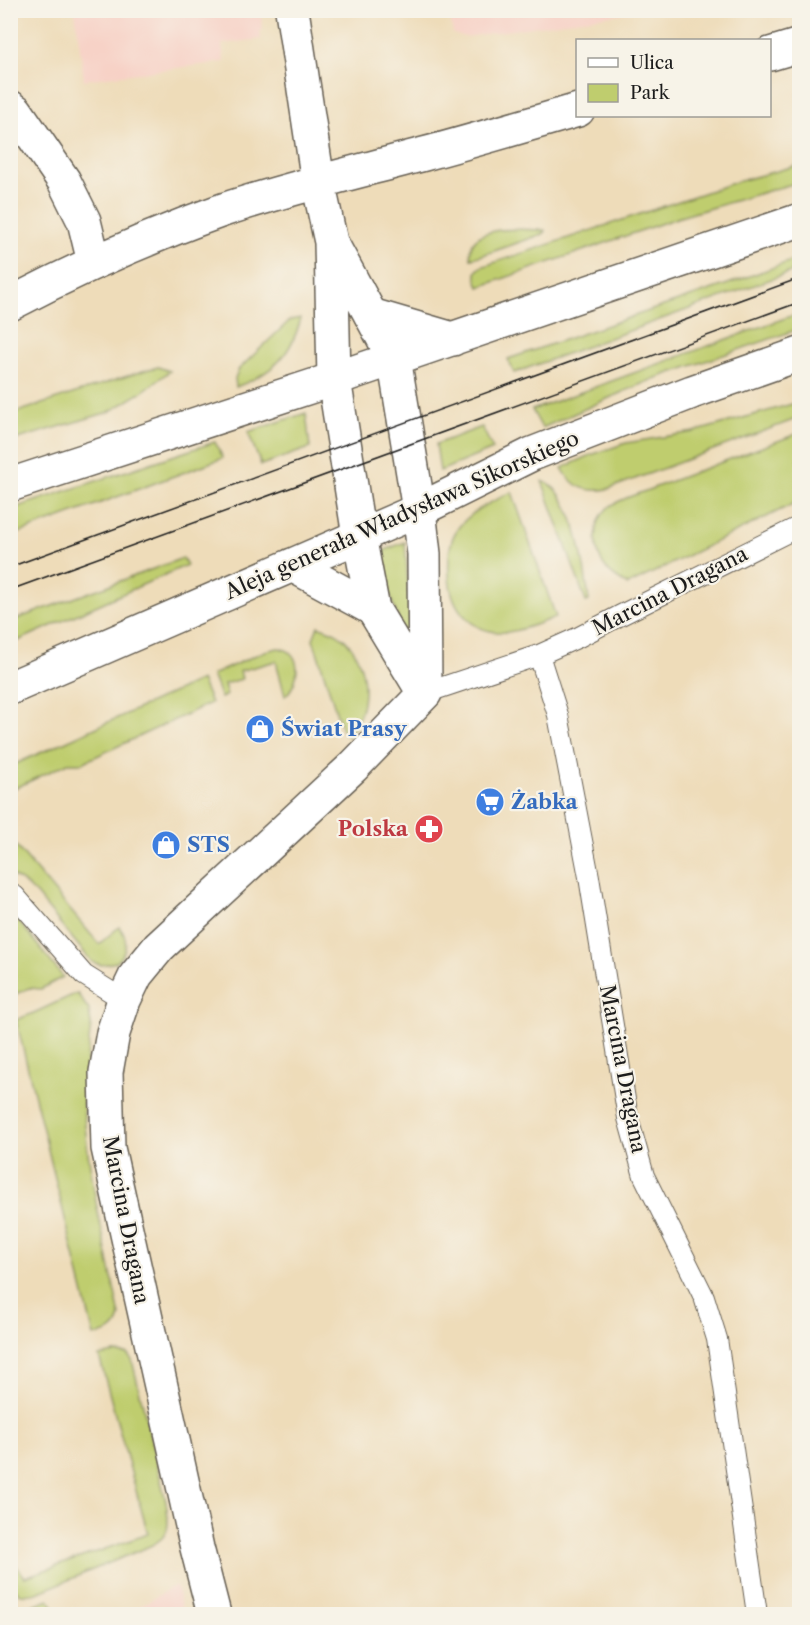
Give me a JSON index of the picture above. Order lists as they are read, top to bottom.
{
  "streets": {
    "street": ["Aleja generała Władysława Sikorskiego", "Marcina Dragana"]
  },
  "places": {
    "shop": ["Świat Prasy", "STS"],
    "supermarket": ["Żabka"],
    "pharmacy": ["Polska"]
  },
  "legend": ["Ulica", "Park"]
}
